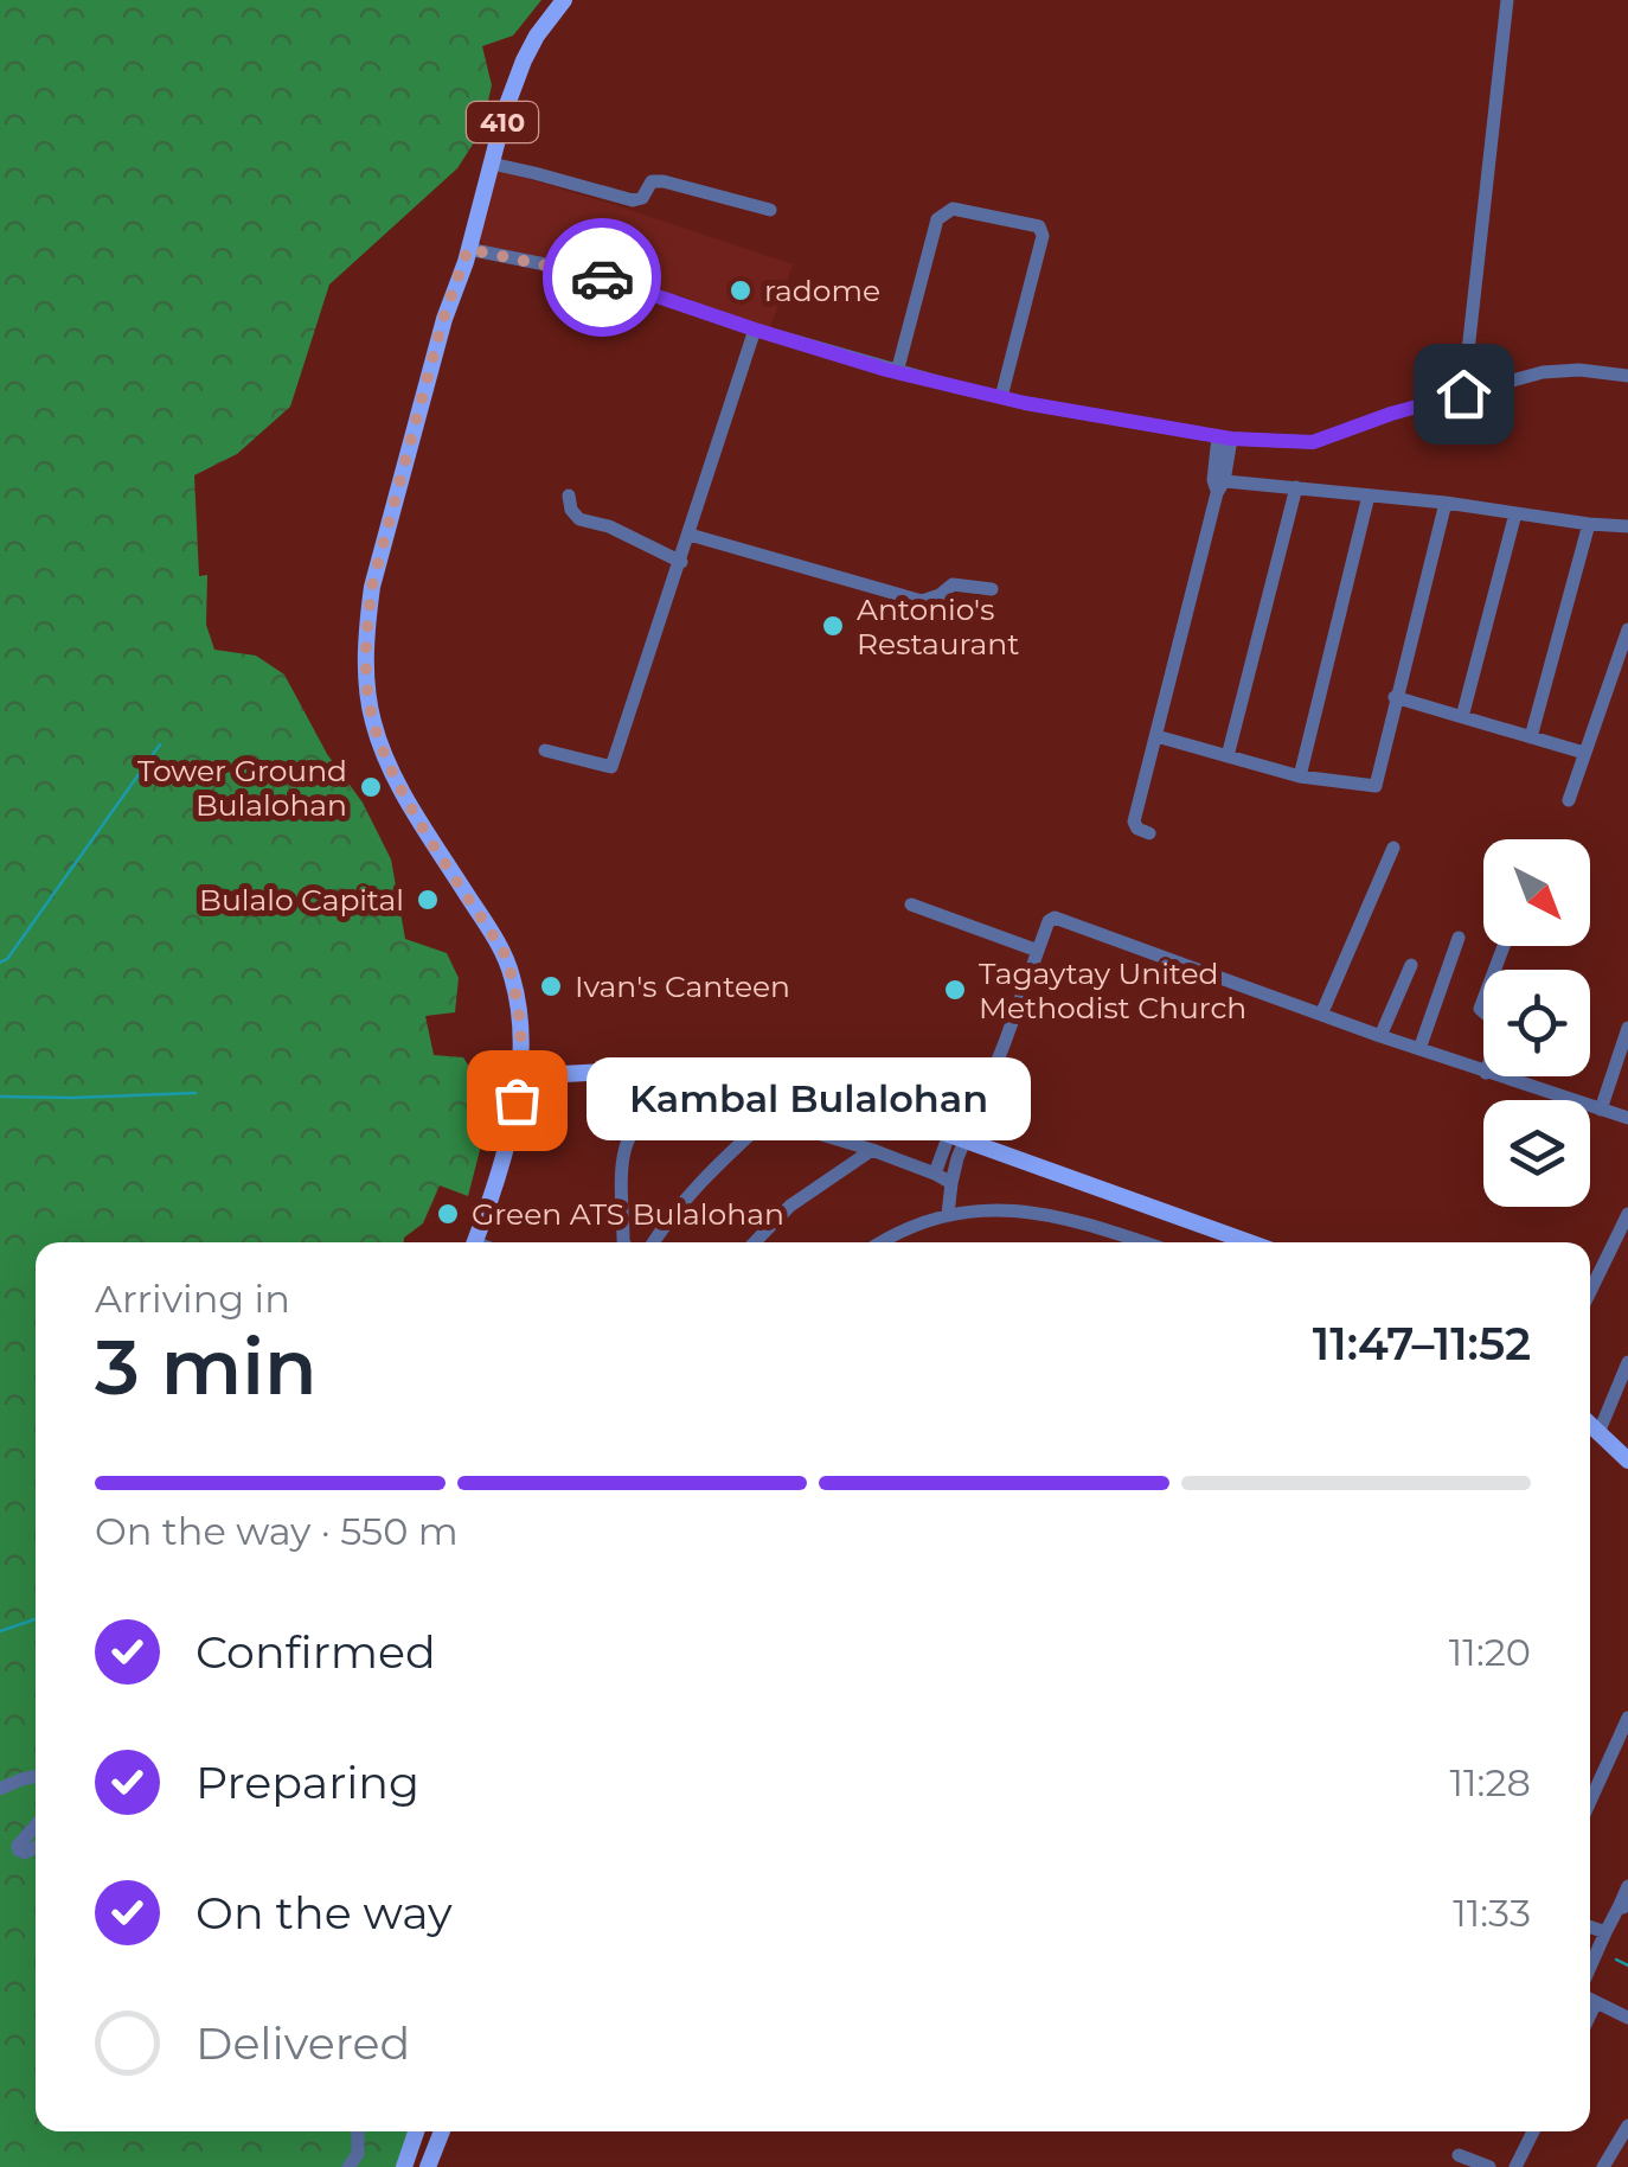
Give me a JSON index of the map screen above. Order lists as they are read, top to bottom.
{
  "streets": {
    "main road": ["410"]
  },
  "places": [
    "radome",
    "Antonio's Restaurant",
    "Tower Ground Bulalohan",
    "Bulalo Capital",
    "Ivan's Canteen",
    "Tagaytay United Methodist Church",
    "Kambal Bulalohan",
    "Green ATS Bulalohan"
  ],
  "north": "bottom right",
  "page": {
    "bubble": "Kambal Bulalohan",
    "heading": ["3 min", "Arriving in", "11:47–11:52"],
    "bar": "On the way · 550 m",
    "list": [
      ["Confirmed", "11:20"],
      ["Preparing", "11:28"],
      ["On the way", "11:33"],
      "Delivered"
    ]
  }
}
